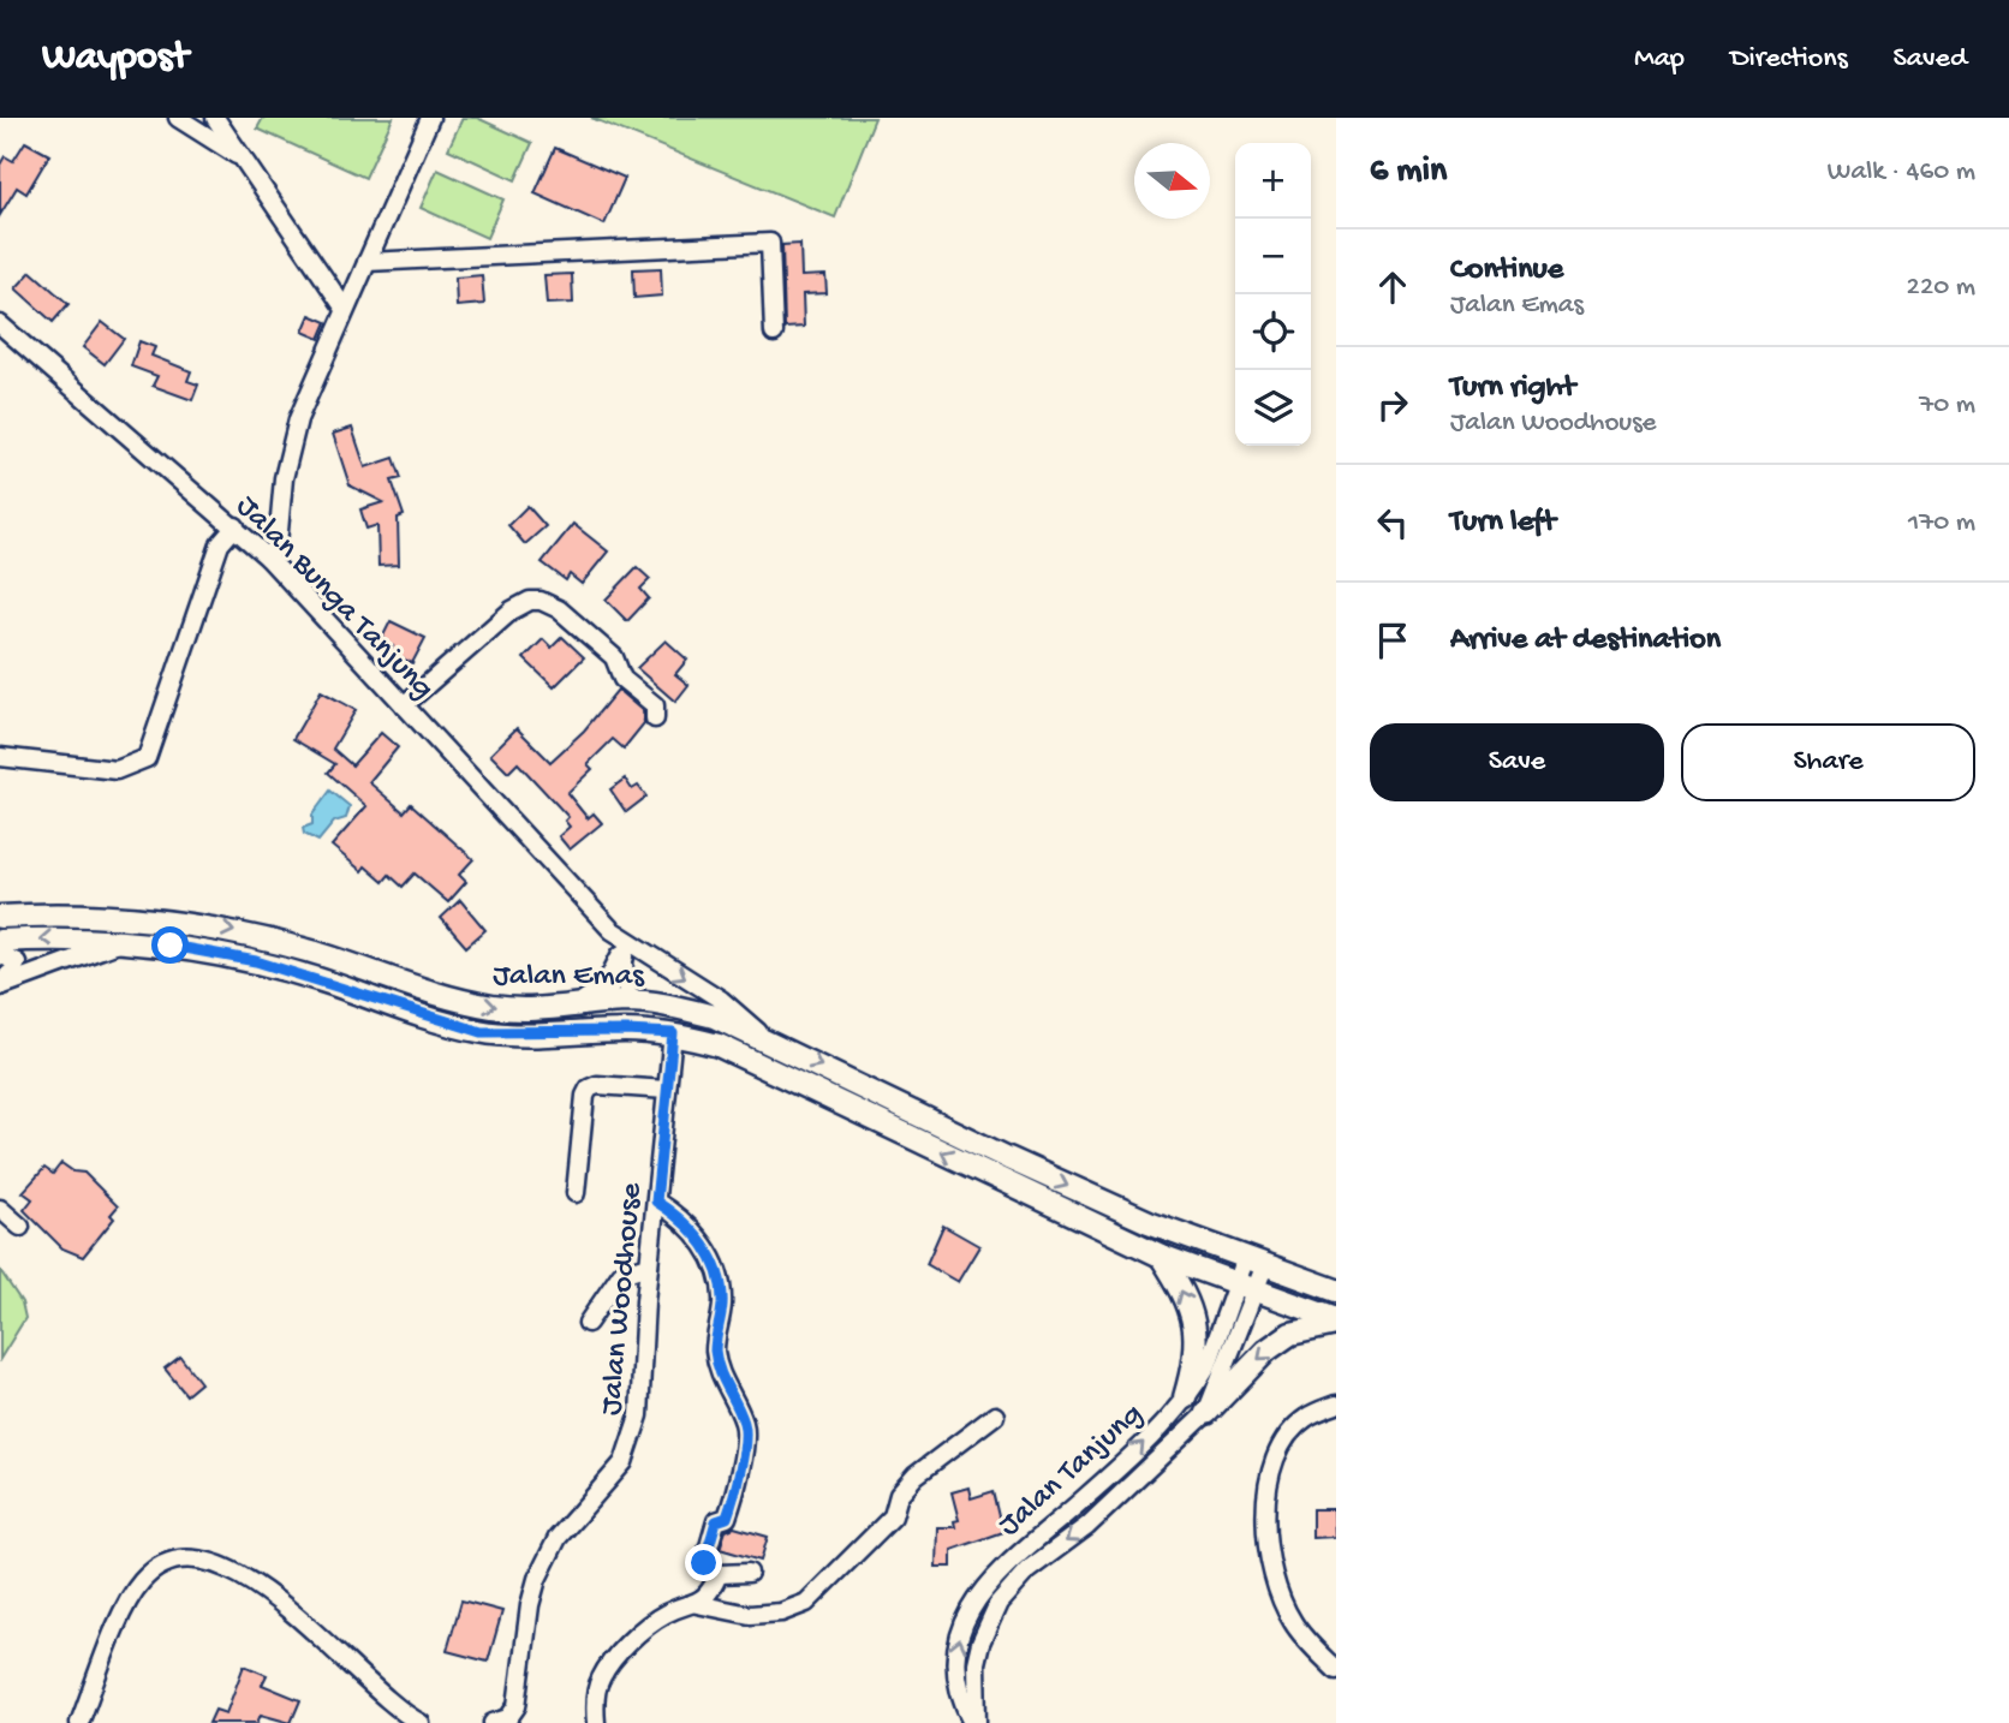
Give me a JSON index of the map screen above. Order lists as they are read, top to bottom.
{
  "streets": {
    "main road": ["Jalan Emas"],
    "street": ["Jalan Bunga Tanjung", "Jalan Woodhouse", "Jalan Tanjung"]
  },
  "crossings": [
    ["Jalan Emas", "Jalan Woodhouse"],
    ["Jalan Emas", "Jalan Tanjung"]
  ],
  "north": "right",
  "page": {
    "header": "Waypost",
    "nav": ["Map", "Directions", "Saved"],
    "heading": ["6 min", "Walk · 460 m"],
    "map_buttons": ["+", "−"],
    "list": [
      ["Continue", "Jalan Emas", "220 m"],
      ["Turn right", "Jalan Woodhouse", "70 m"],
      ["Turn left", "170 m"],
      "Arrive at destination"
    ],
    "buttons": ["Save", "Share"]
  }
}
